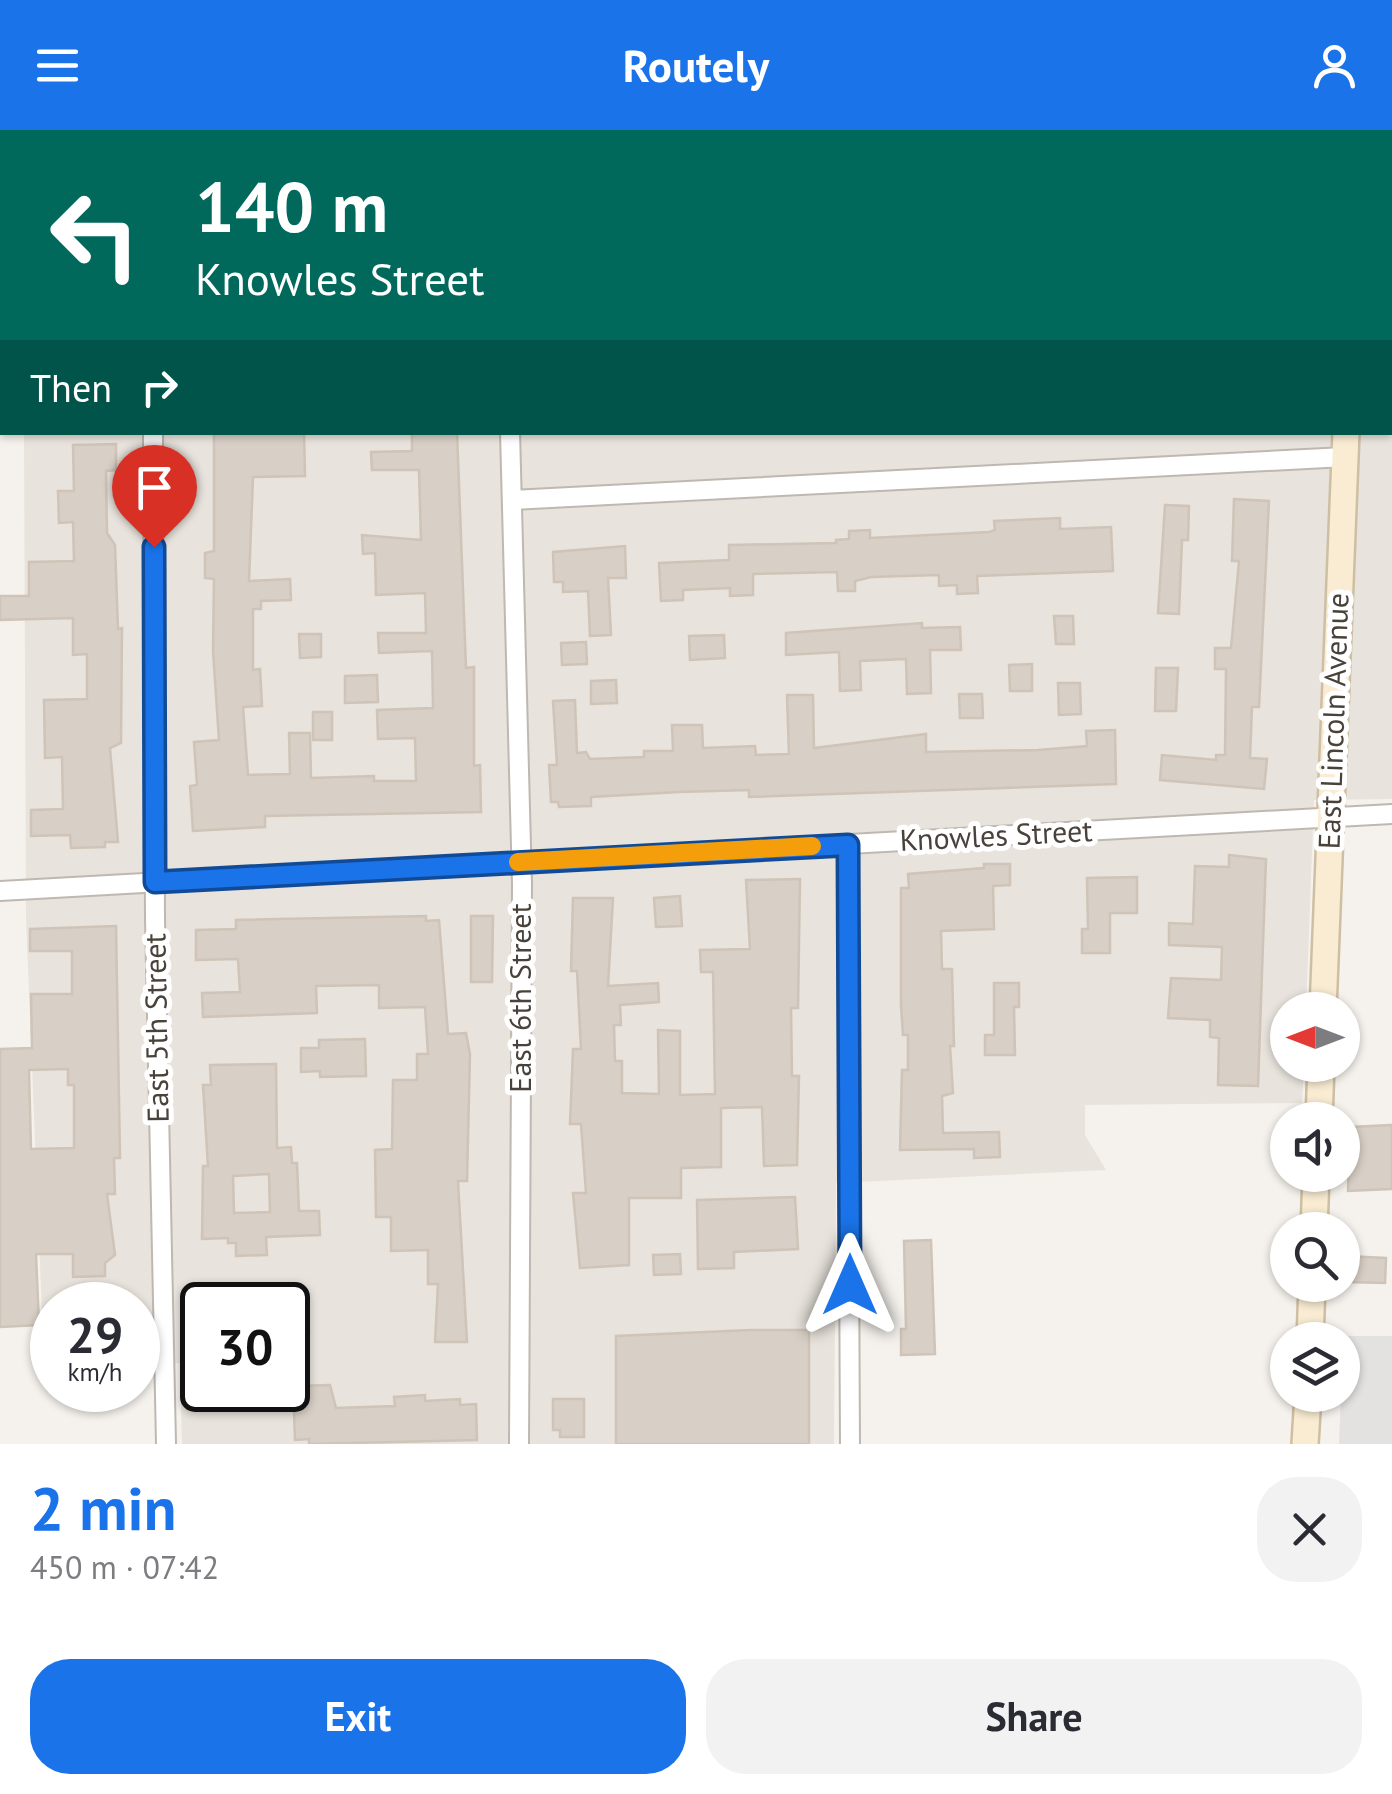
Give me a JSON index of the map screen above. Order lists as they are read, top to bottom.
{
  "streets": {
    "street": [
      "East Lincoln Avenue",
      "Knowles Street",
      "East 6th Street",
      "East 5th Street"
    ]
  },
  "crossings": [
    ["East Lincoln Avenue", "Knowles Street"],
    ["Knowles Street", "East 6th Street"],
    ["Knowles Street", "East 5th Street"]
  ],
  "north": "left",
  "page": {
    "header": "Routely",
    "turn": ["140 m", "Knowles Street"],
    "then": "Then",
    "speed": "29 km/h",
    "limit": "30",
    "heading": ["2 min", "450 m · 07:42"],
    "buttons": ["Exit", "Share"]
  }
}
